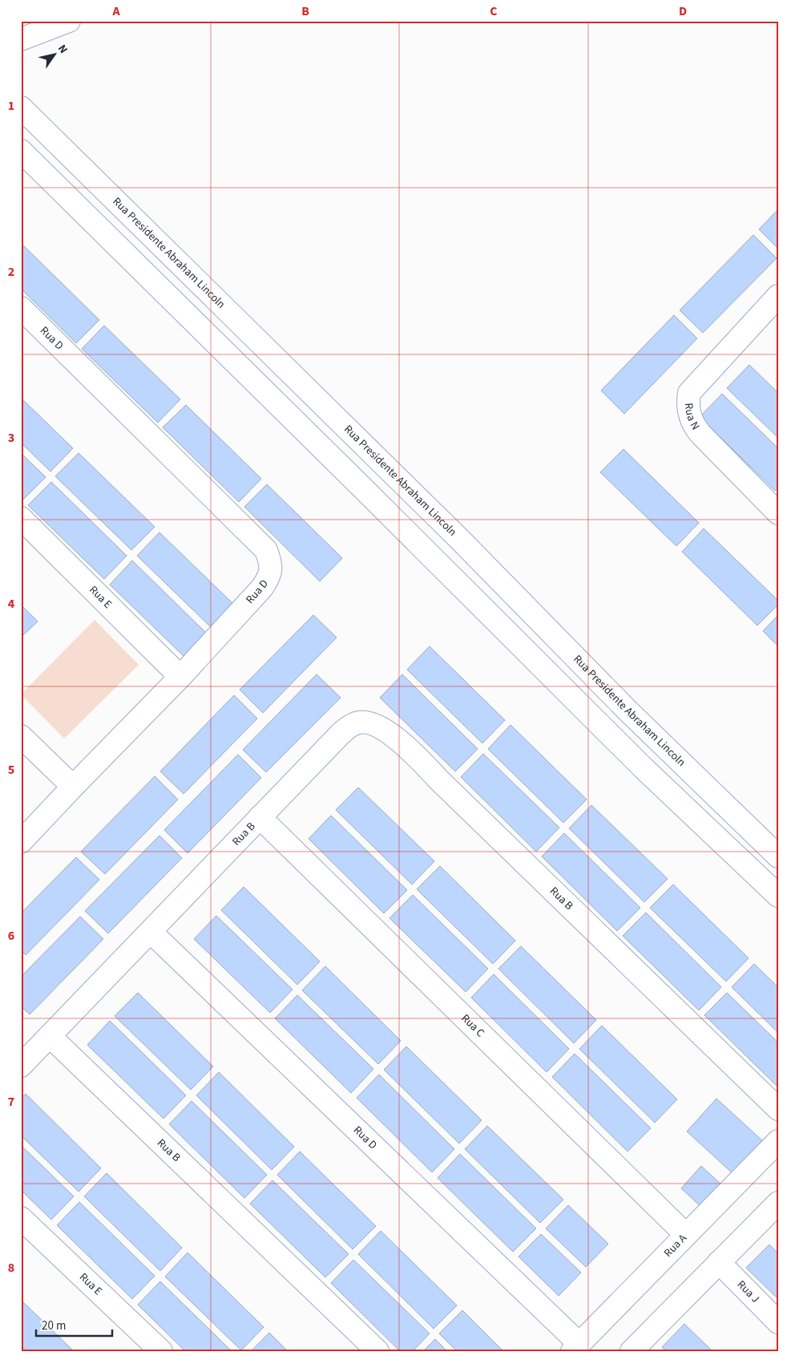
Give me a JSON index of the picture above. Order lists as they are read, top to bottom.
{
  "streets": {
    "street": [
      "Rua Presidente Abraham Lincoln",
      "Rua D",
      "Rua N",
      "Rua E",
      "Rua B",
      "Rua C",
      "Rua A",
      "Rua J"
    ]
  },
  "crossings": [
    ["Rua D", "Rua E"],
    ["Rua D", "Rua B"],
    ["Rua D", "Rua A"],
    ["Rua B", "Rua C"],
    ["Rua C", "Rua A"]
  ],
  "scale_bar": "20 m",
  "north": "top right",
  "grid": {
    "columns": [
      "A",
      "B",
      "C",
      "D"
    ],
    "rows": [
      "1",
      "2",
      "3",
      "4",
      "5",
      "6",
      "7",
      "8"
    ]
  }
}
